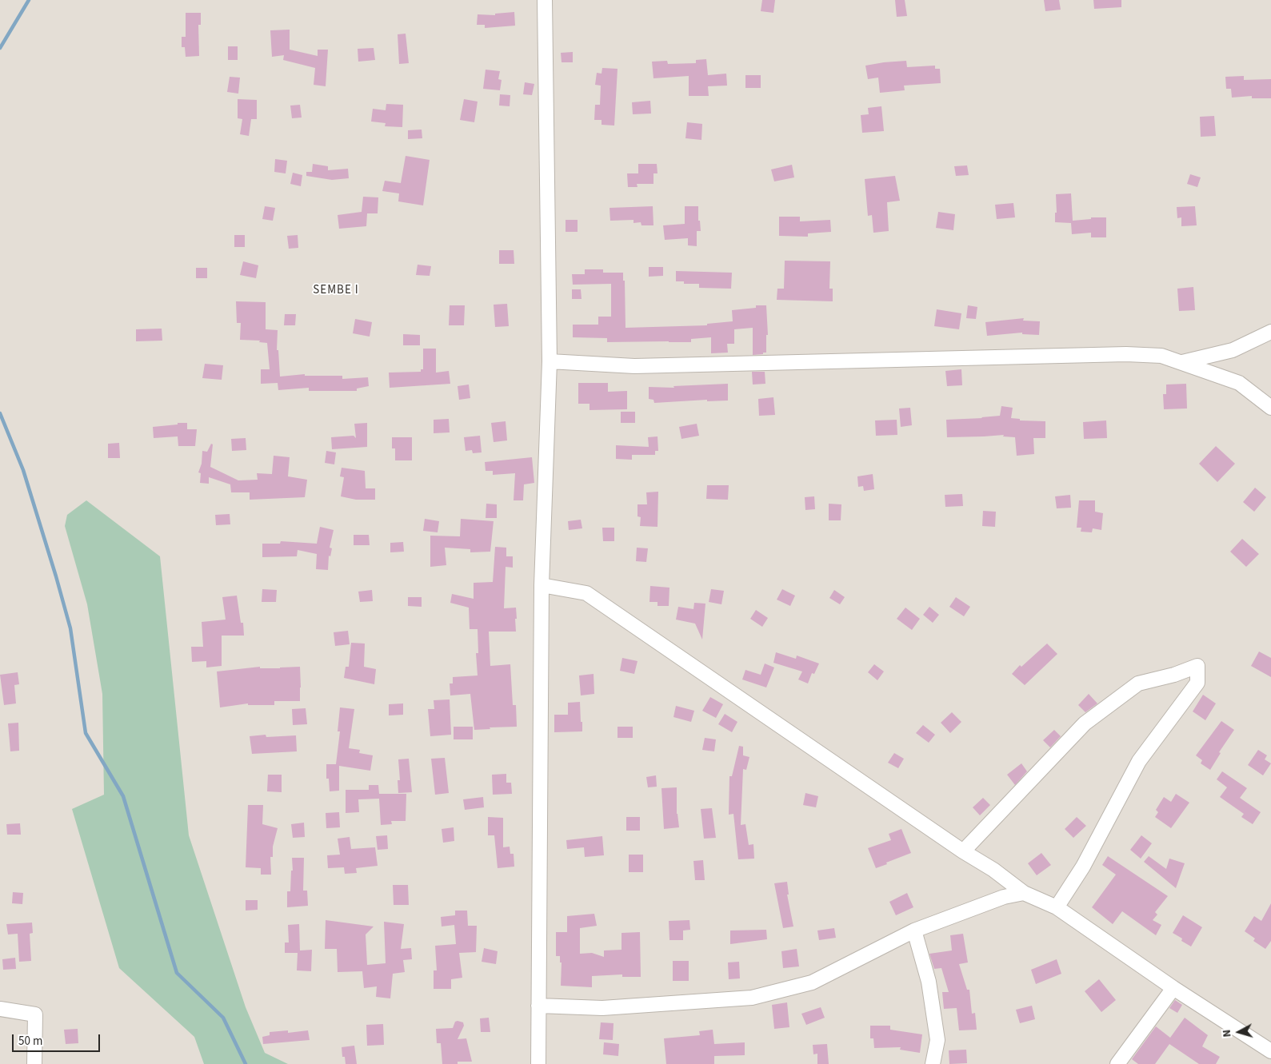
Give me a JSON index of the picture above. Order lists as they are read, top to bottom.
{
  "districts": ["SEMBE I"],
  "scale_bar": "50 m",
  "north": "left"
}
